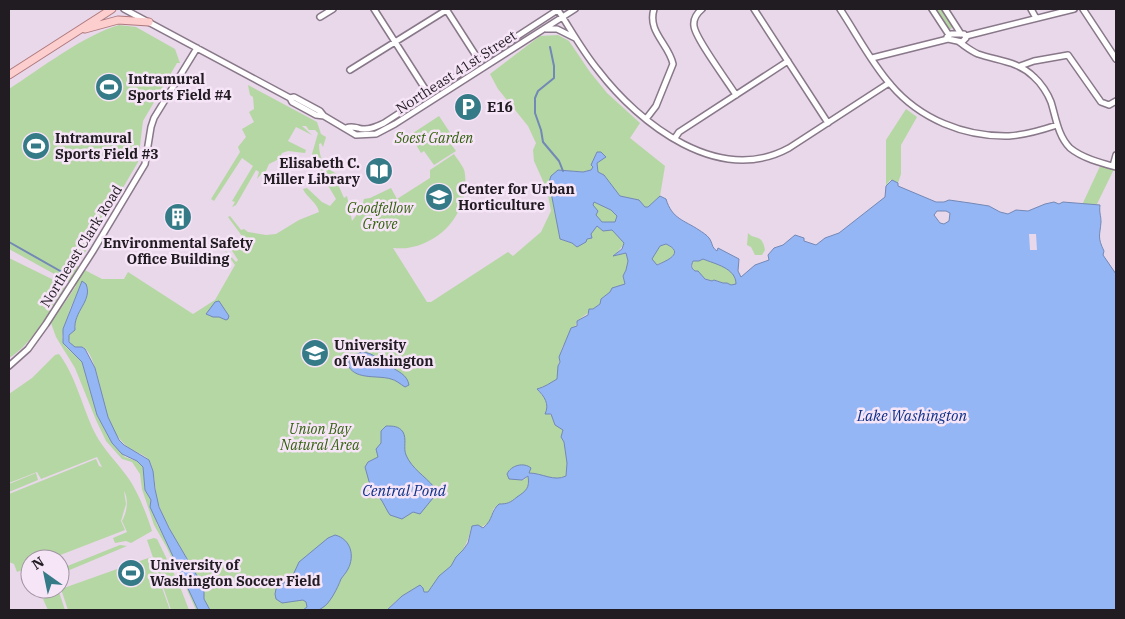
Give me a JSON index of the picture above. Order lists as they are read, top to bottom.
{
  "streets": {
    "street": ["Northeast 41st Street", "Northeast Clark Road"]
  },
  "crossings": [
    ["Northeast 41st Street", "Northeast Clark Road"]
  ],
  "water": ["Lake Washington", "Central Pond"],
  "parks": ["Soest Garden", "Goodfellow Grove", "Union Bay Natural Area"],
  "places": {
    "sports": ["Intramural Sports Field #4", "Intramural Sports Field #3", "University of Washington Soccer Field"],
    "parking": ["E16"],
    "library": ["Elisabeth C. Miller Library"],
    "school or university": ["Center for Urban Horticulture", "University of Washington"],
    "building": ["Environmental Safety Office Building"]
  },
  "north": "top left"
}
